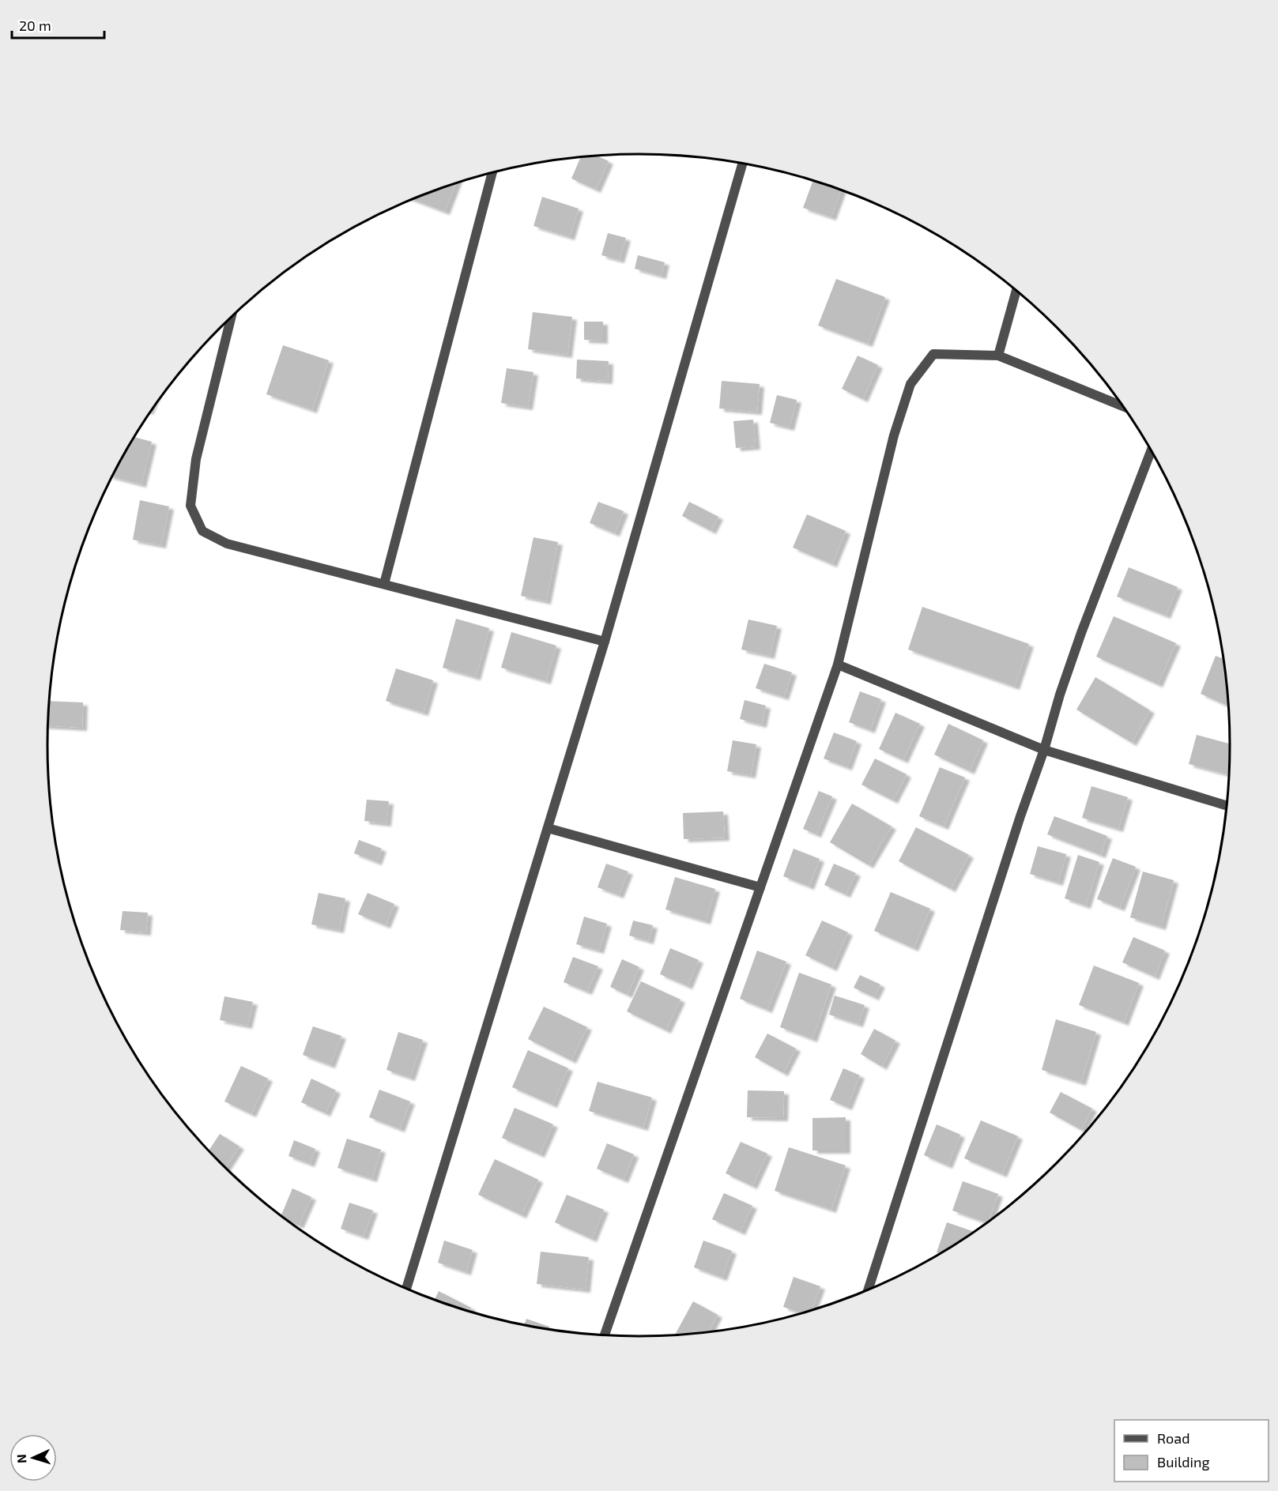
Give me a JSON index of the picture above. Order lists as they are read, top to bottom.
{
  "legend": ["Road", "Building"],
  "scale_bar": "20 m",
  "north": "left"
}
